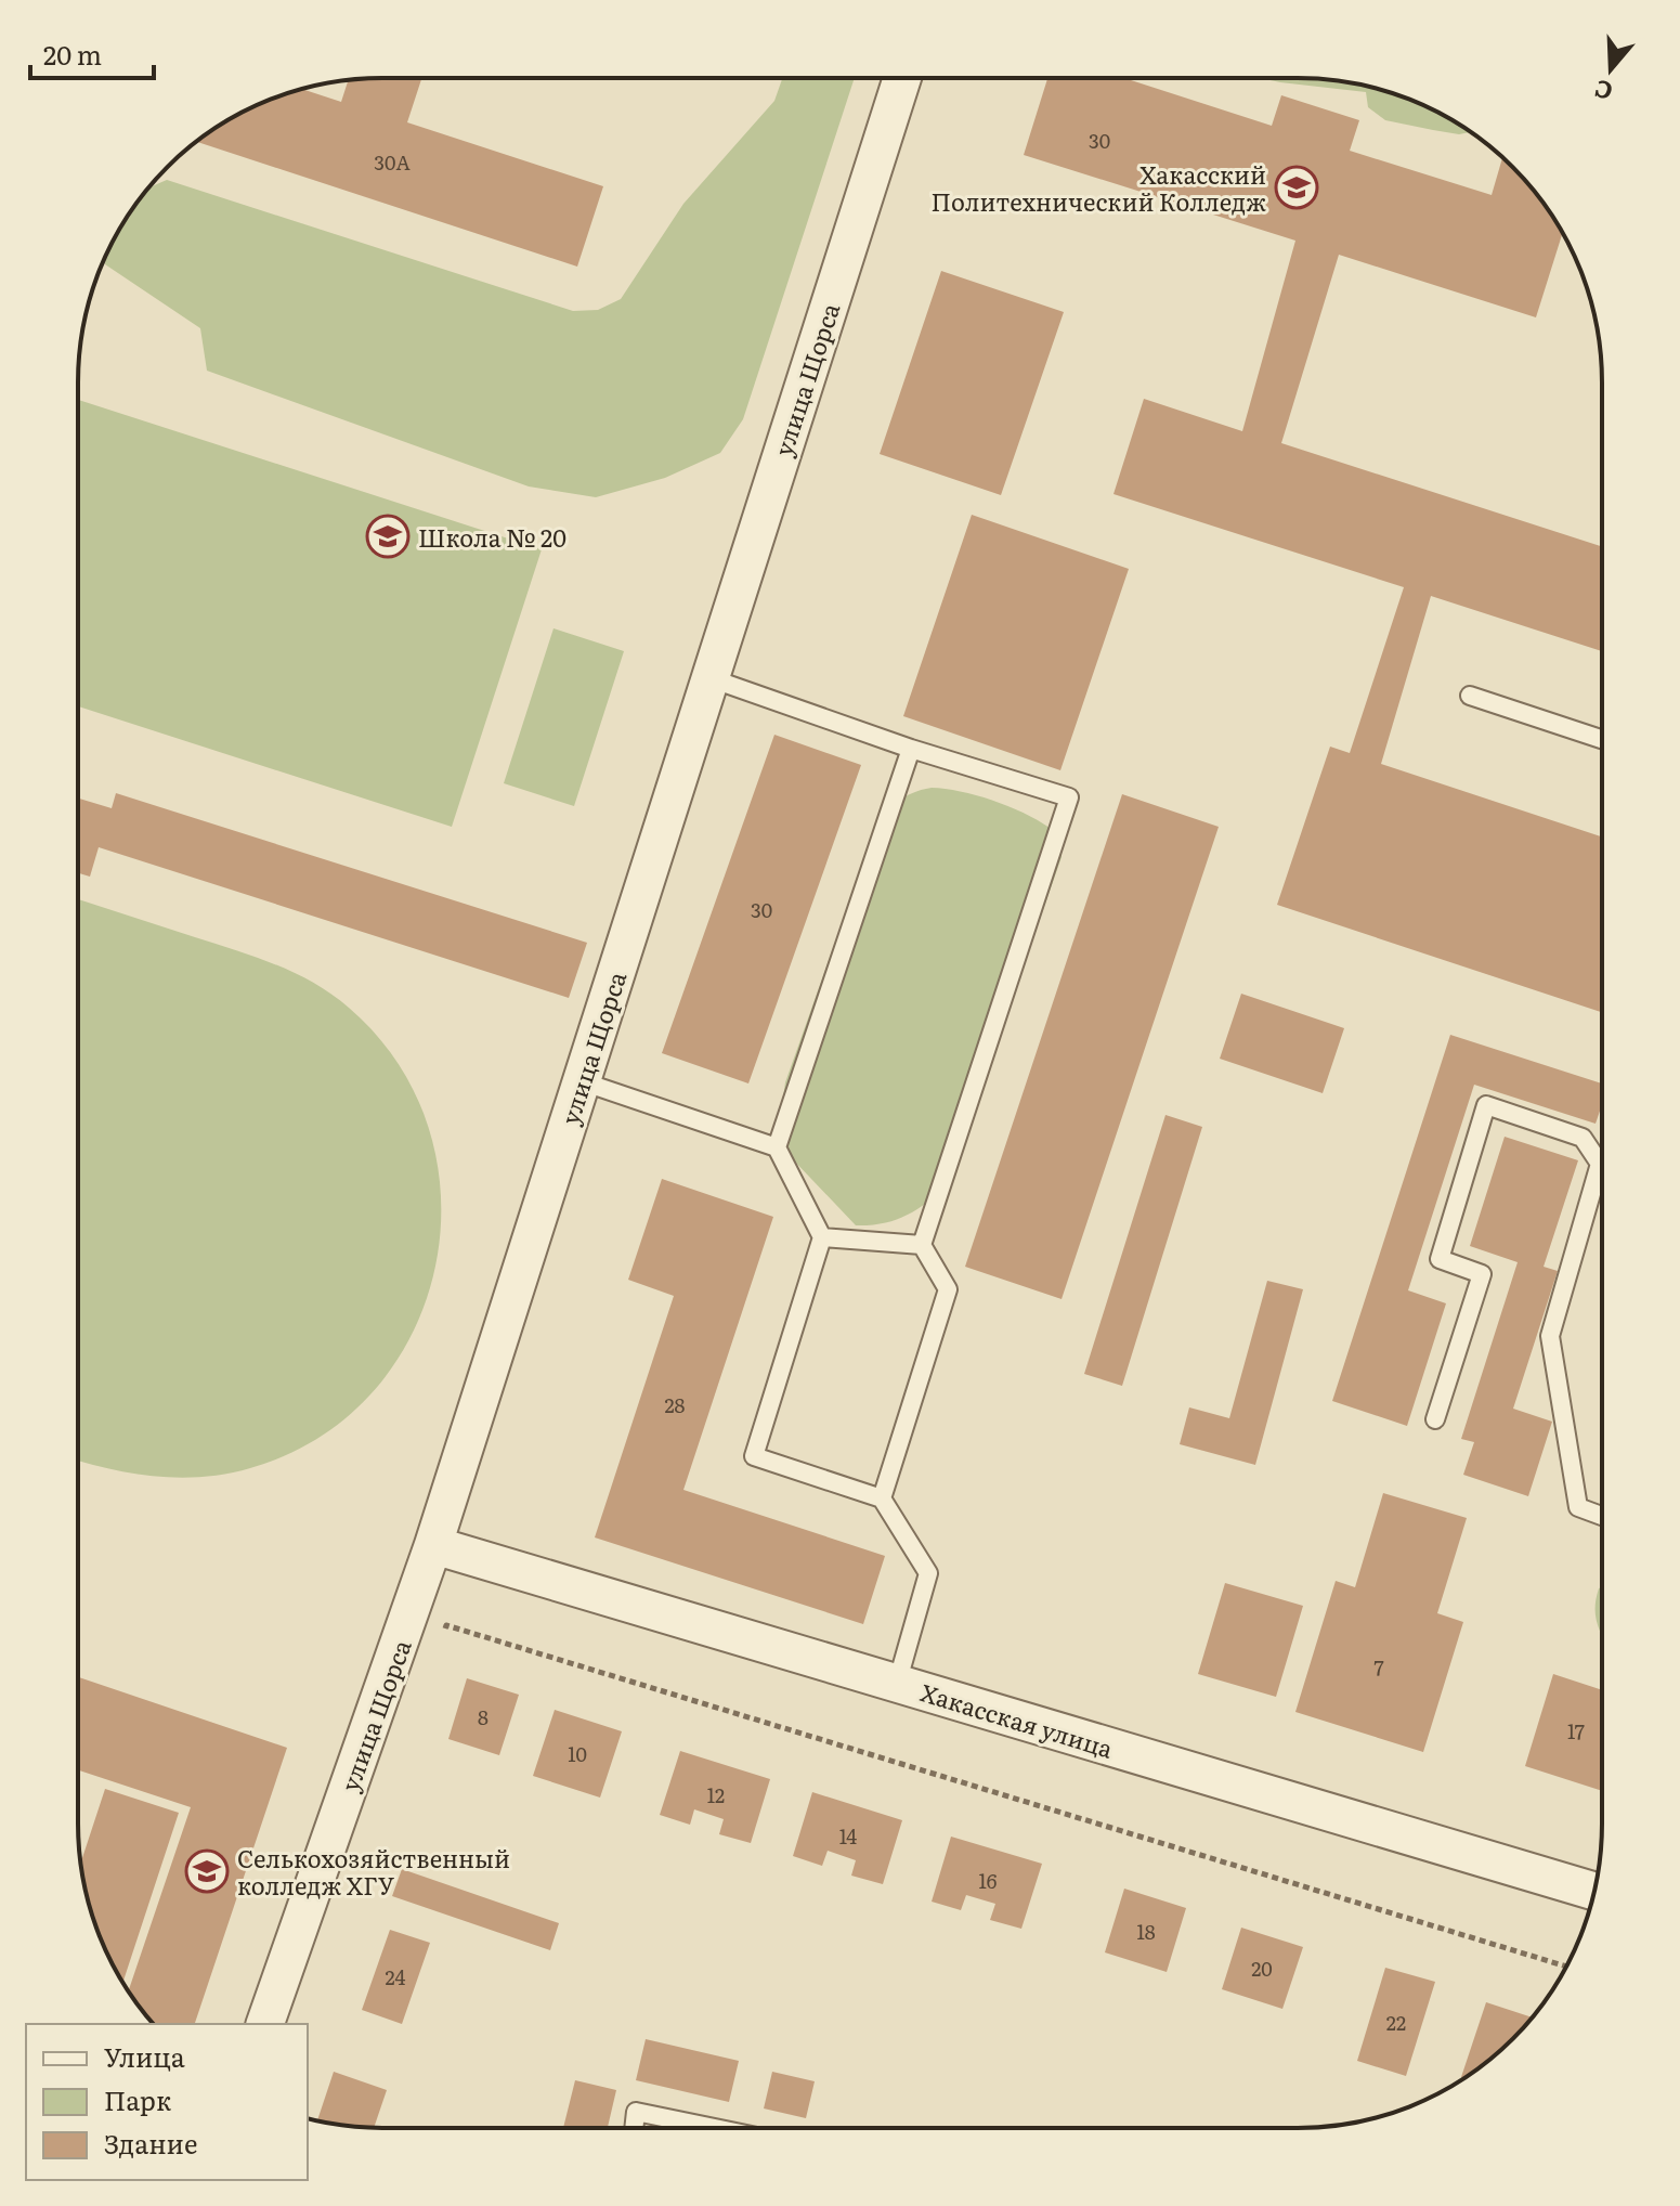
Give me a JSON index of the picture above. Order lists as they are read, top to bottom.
{
  "streets": {
    "street": ["улица Щорса", "Хакасская улица"]
  },
  "crossings": [
    ["улица Щорса", "Хакасская улица"]
  ],
  "places": {
    "school or university": ["Хакасский Политехнический Колледж", "Школа № 20", "Селькохозяйственный колледж ХГУ"]
  },
  "house_numbers": [
    "30",
    "30А",
    "30",
    "28",
    "7",
    "8",
    "17",
    "10",
    "12",
    "14",
    "16",
    "18",
    "20",
    "24",
    "22"
  ],
  "legend": ["Улица", "Парк", "Здание"],
  "scale_bar": "20 m",
  "north": "bottom"
}
